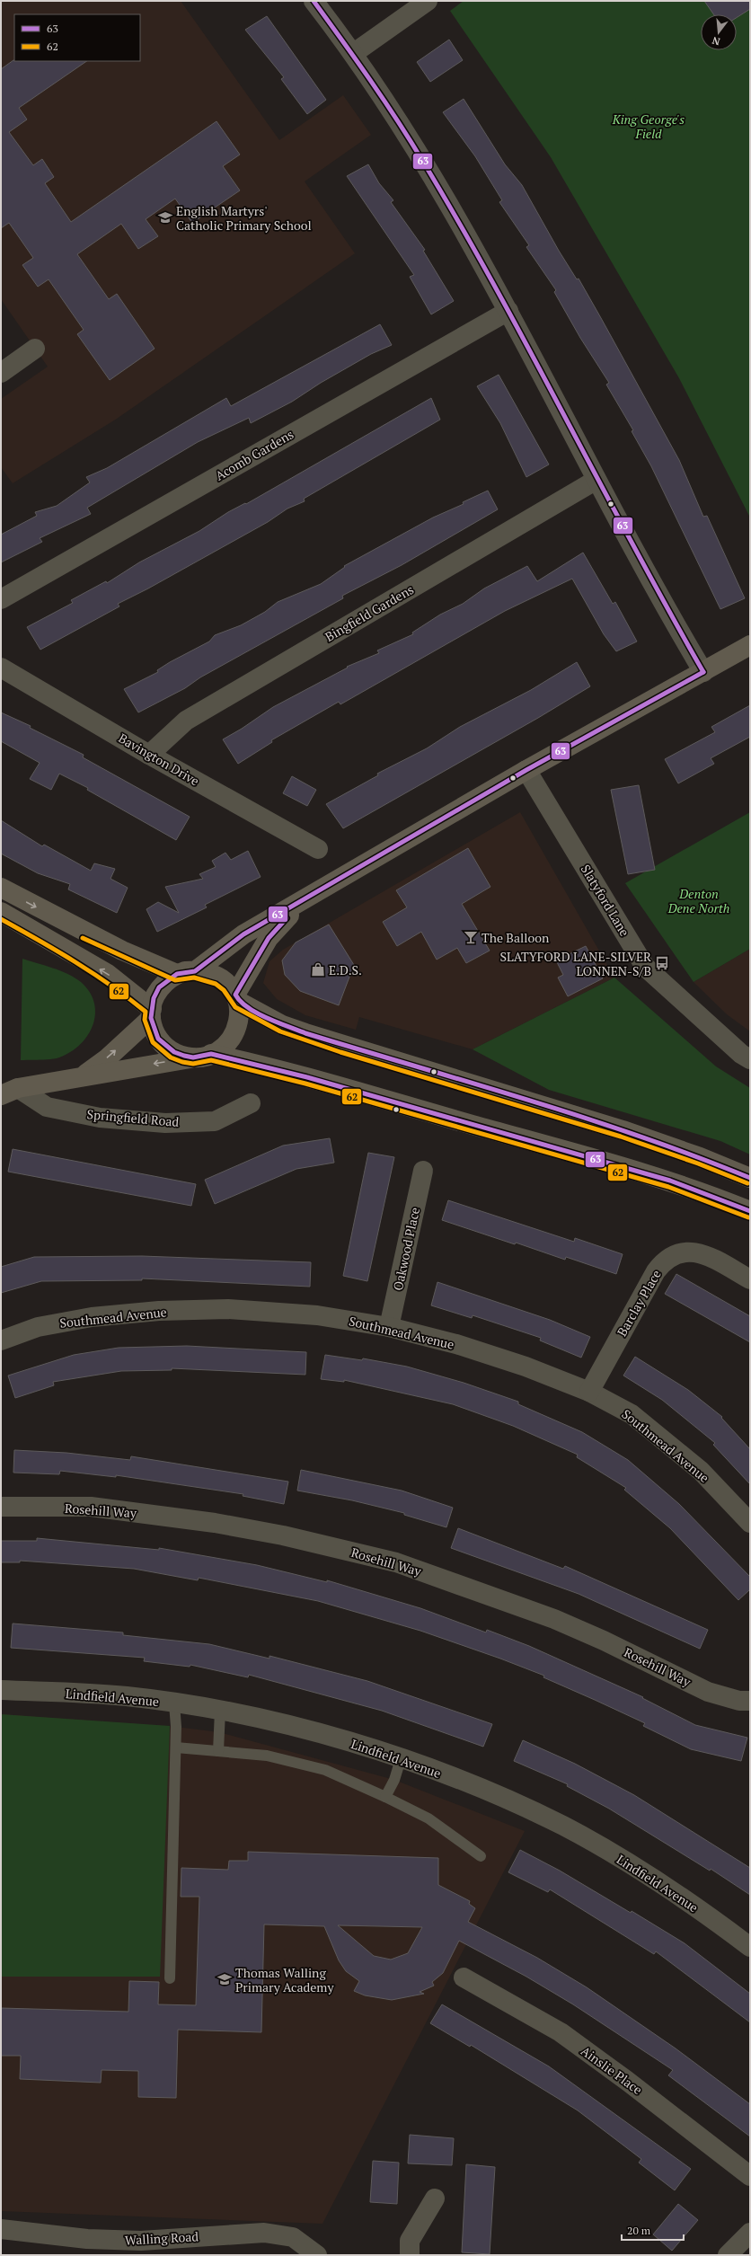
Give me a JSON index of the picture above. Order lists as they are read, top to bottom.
{
  "streets": {
    "main road": ["Springfield Road"],
    "street": [
      "Acomb Gardens",
      "Bingfield Gardens",
      "Bavington Drive",
      "Slatyford Lane",
      "Oakwood Place",
      "Barclay Place",
      "Southmead Avenue",
      "Rosehill Way",
      "Lindfield Avenue",
      "Ainslie Place",
      "Walling Road"
    ]
  },
  "crossings": [
    ["Bingfield Gardens", "Bavington Drive"],
    ["Oakwood Place", "Southmead Avenue"],
    ["Barclay Place", "Southmead Avenue"]
  ],
  "parks": ["King George's Field", "Denton Dene North"],
  "places": {
    "school or university": ["English Martyrs' Catholic Primary School", "Thomas Walling Primary Academy"],
    "bar": ["The Balloon"],
    "bus stop": ["SLATYFORD LANE-SILVER LONNEN-S/B"],
    "shop": ["E.D.S."]
  },
  "lines": ["transit line 63", "transit line 62"],
  "legend": ["63", "62"],
  "scale_bar": "20 m",
  "north": "bottom"
}
